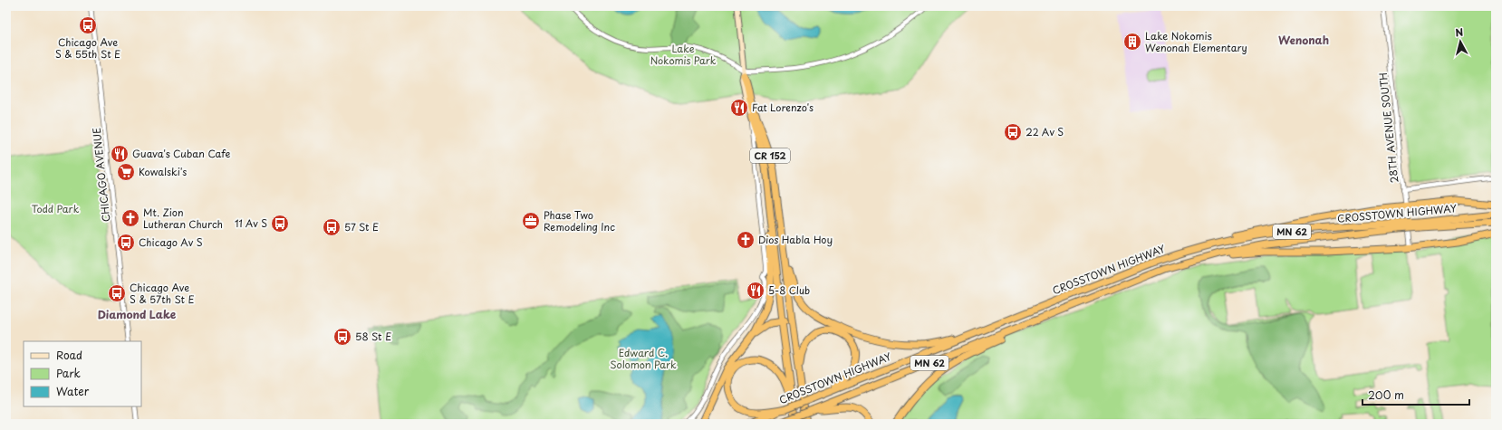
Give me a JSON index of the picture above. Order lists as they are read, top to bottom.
{
  "streets": {
    "highway": ["CR 152", "CROSSTOWN HIGHWAY", "MN 62"],
    "street": ["28TH AVENUE SOUTH", "CHICAGO AVENUE"]
  },
  "districts": ["Wenonah", "Diamond Lake"],
  "parks": ["Lake Nokomis Park", "Todd Park", "Edward C. Solomon Park"],
  "places": {
    "bus stop": [
      "Chicago Ave S & 55th St E",
      "22 Av S",
      "11 Av S",
      "57 St E",
      "Chicago Av S",
      "Chicago Ave S & 57th St E",
      "58 St E"
    ],
    "building": ["Lake Nokomis Wenonah Elementary"],
    "restaurant": ["Fat Lorenzo's", "Guava's Cuban Cafe", "5-8 Club"],
    "supermarket": ["Kowalski's"],
    "church": ["Mt. Zion Lutheran Church", "Dios Habla Hoy"],
    "office": ["Phase Two Remodeling Inc"]
  },
  "legend": ["Road", "Park", "Water"],
  "scale_bar": "200 m",
  "north": "top"
}
